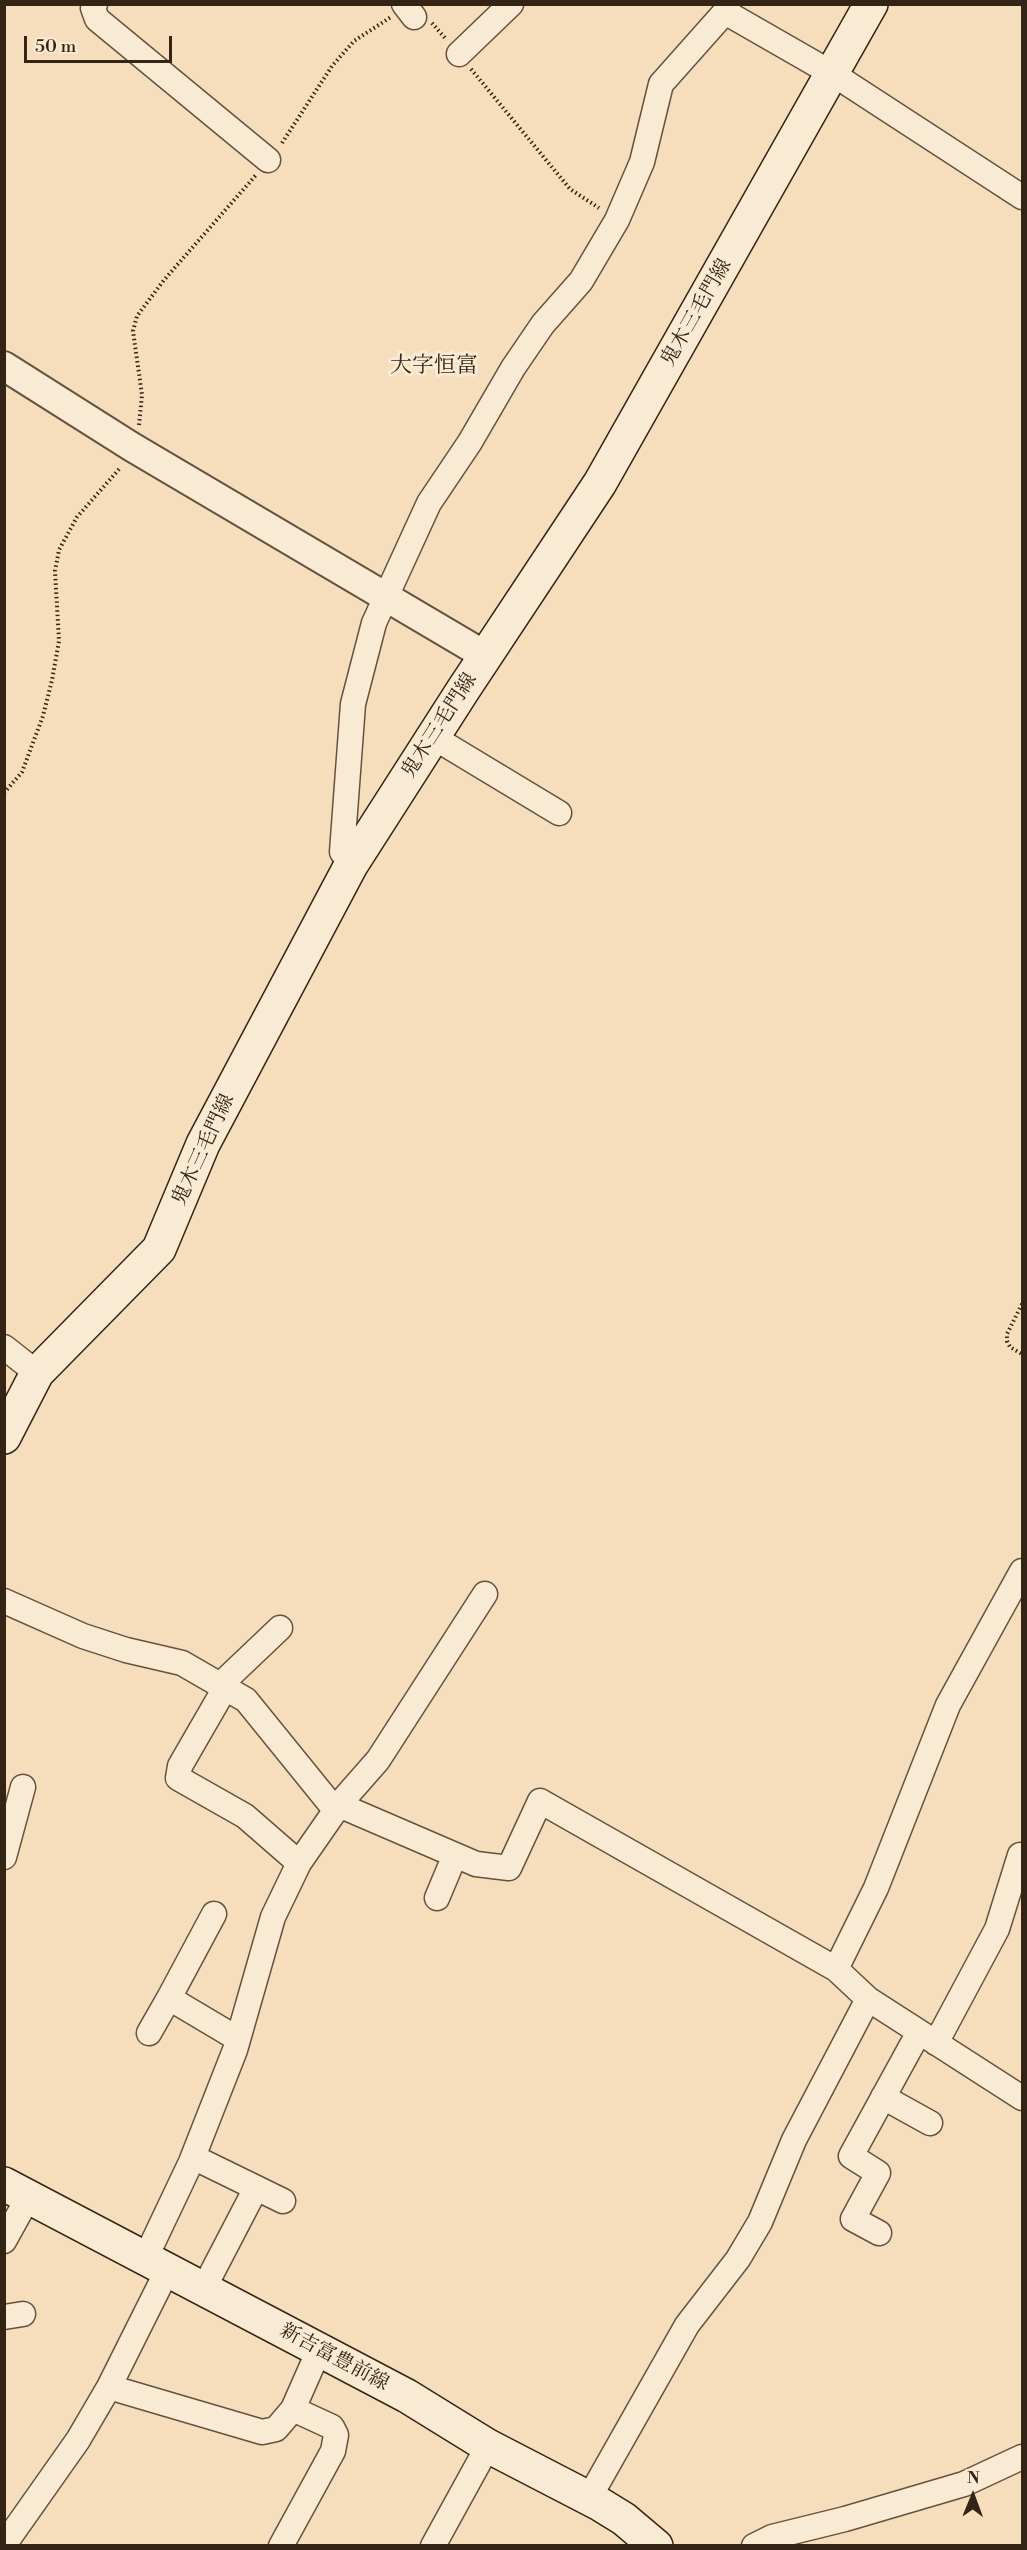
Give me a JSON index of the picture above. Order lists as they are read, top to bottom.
{
  "streets": {
    "main road": ["鬼木三毛門線", "新吉富豊前線"]
  },
  "districts": ["大字恒富"],
  "scale_bar": "50 m",
  "north": "top"
}
